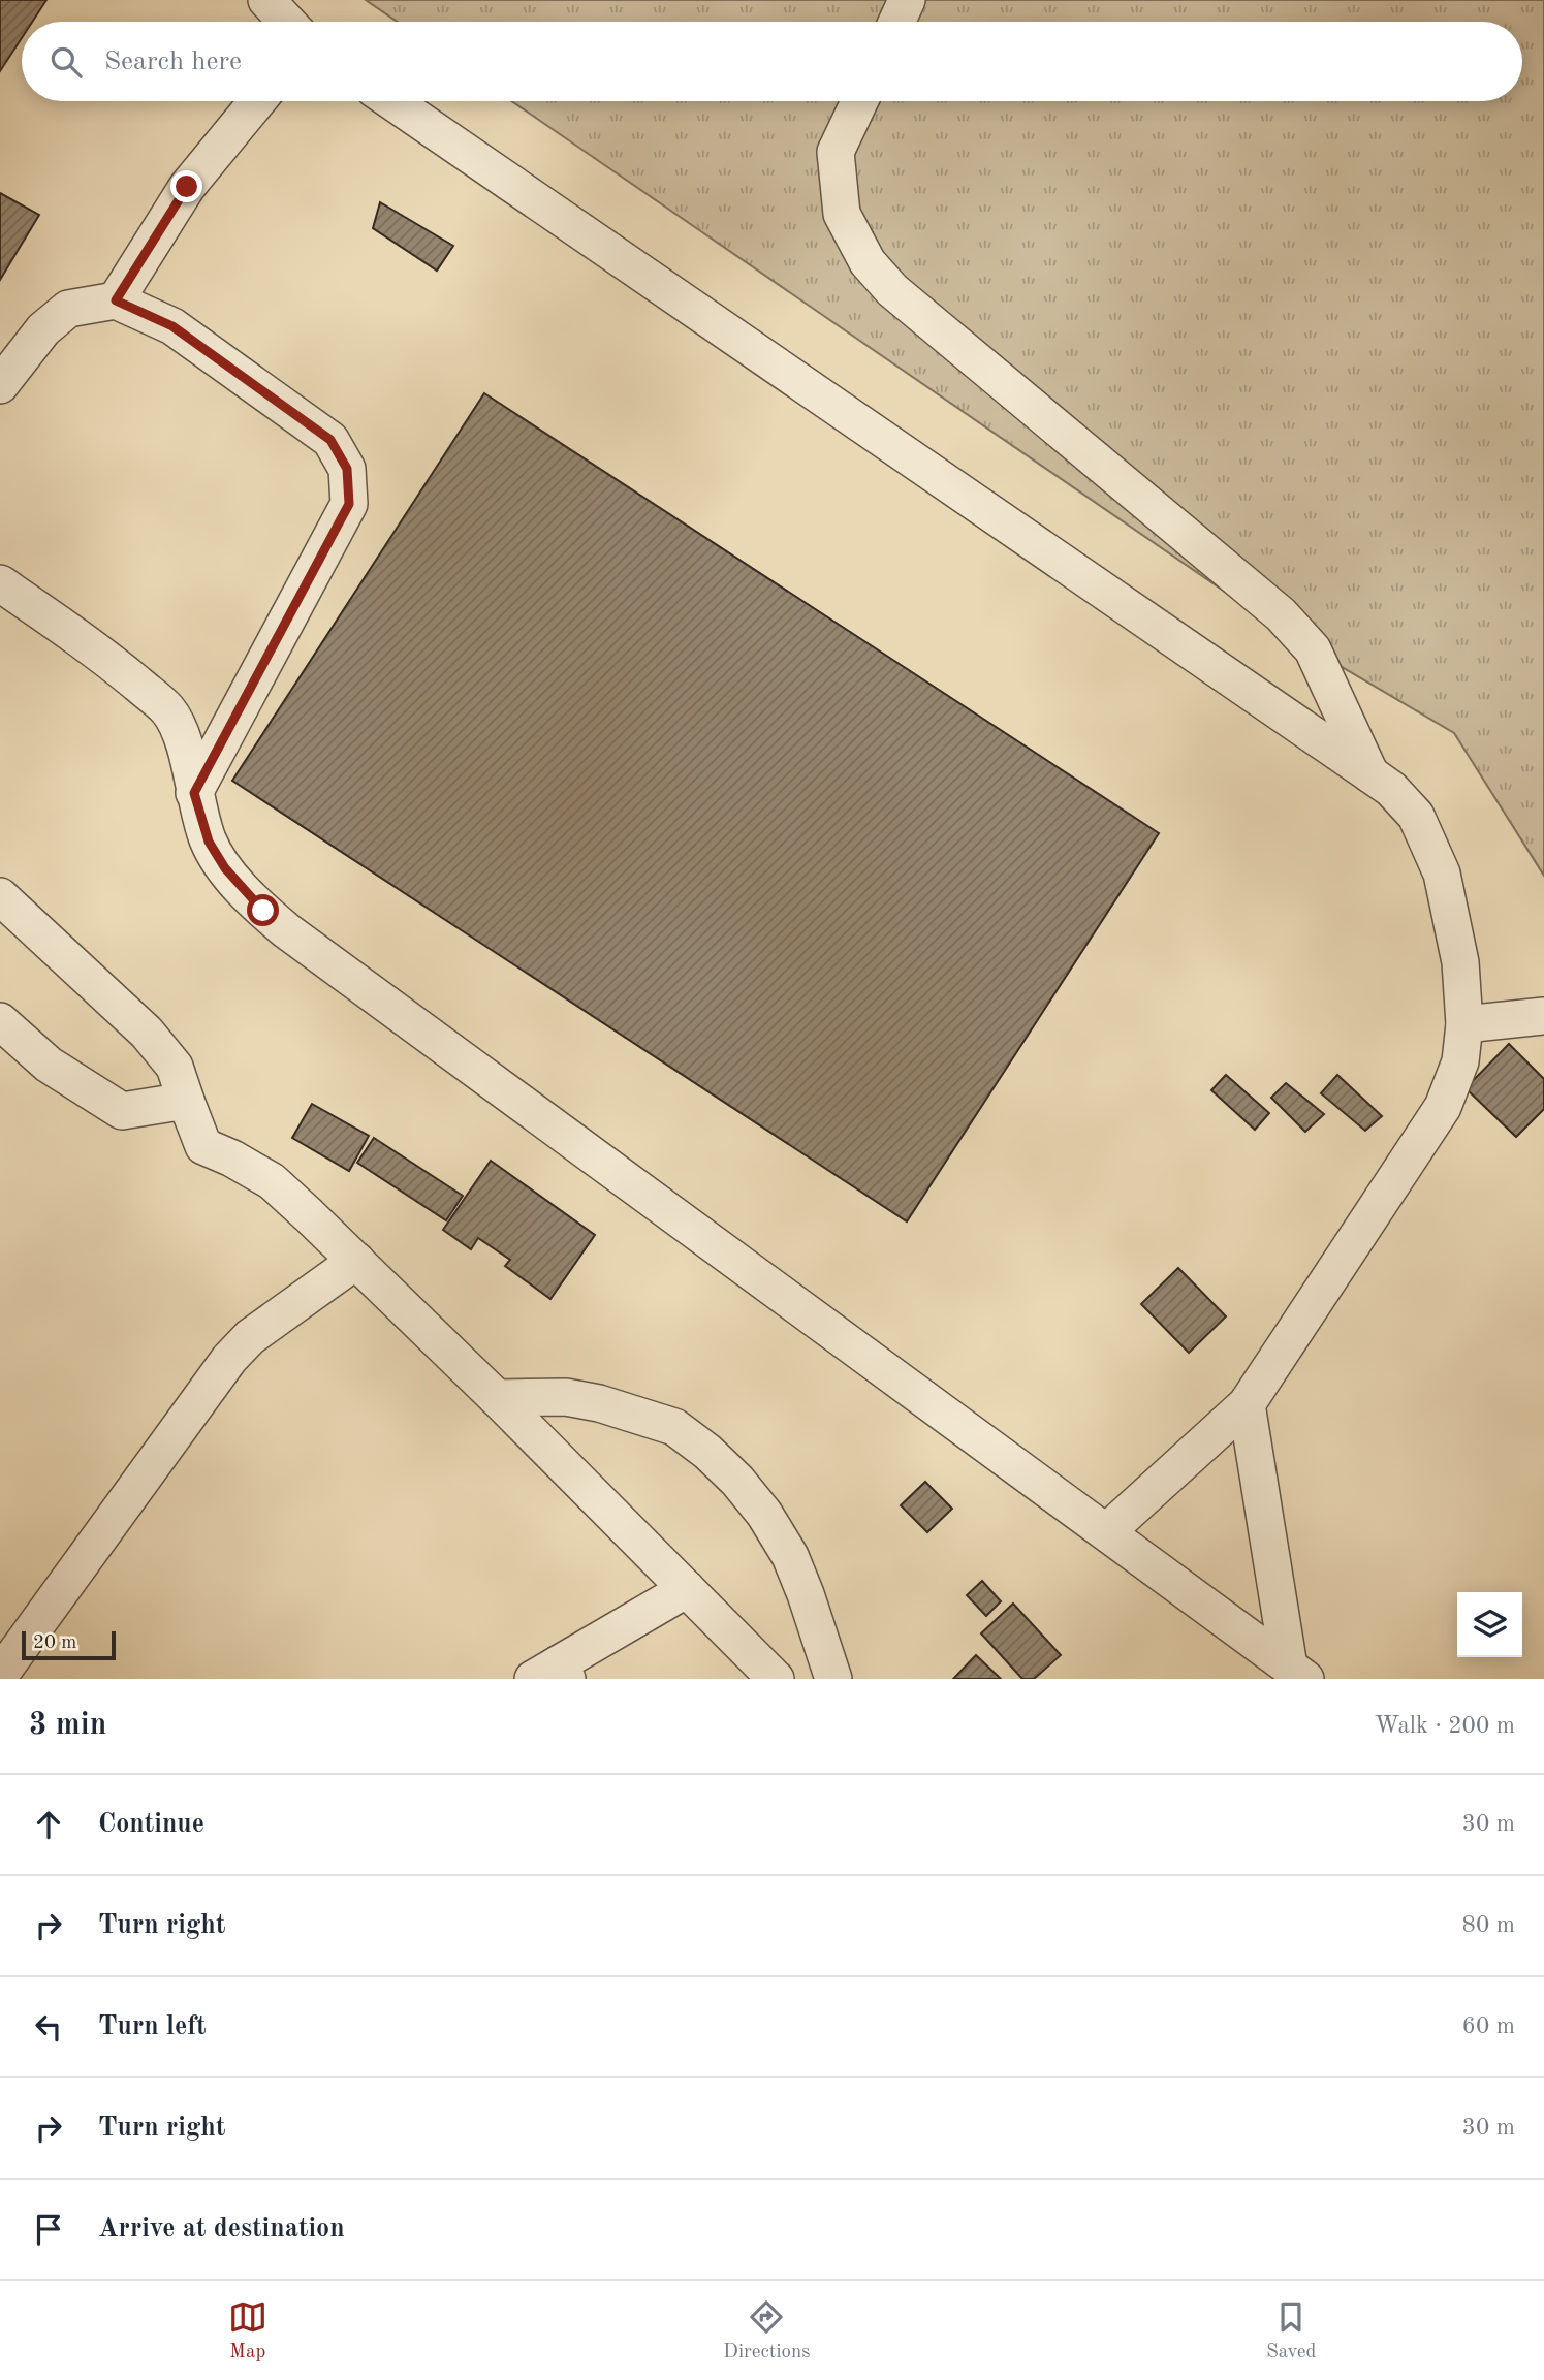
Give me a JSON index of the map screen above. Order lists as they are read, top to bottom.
{
  "scale_bar": "20 m",
  "page": {
    "search": "Search here",
    "scale": "20 m",
    "heading": ["3 min", "Walk · 200 m"],
    "list": [
      ["Continue", "30 m"],
      ["Turn right", "80 m"],
      ["Turn left", "60 m"],
      ["Turn right", "30 m"],
      "Arrive at destination"
    ],
    "nav": ["Map", "Directions", "Saved"]
  }
}
